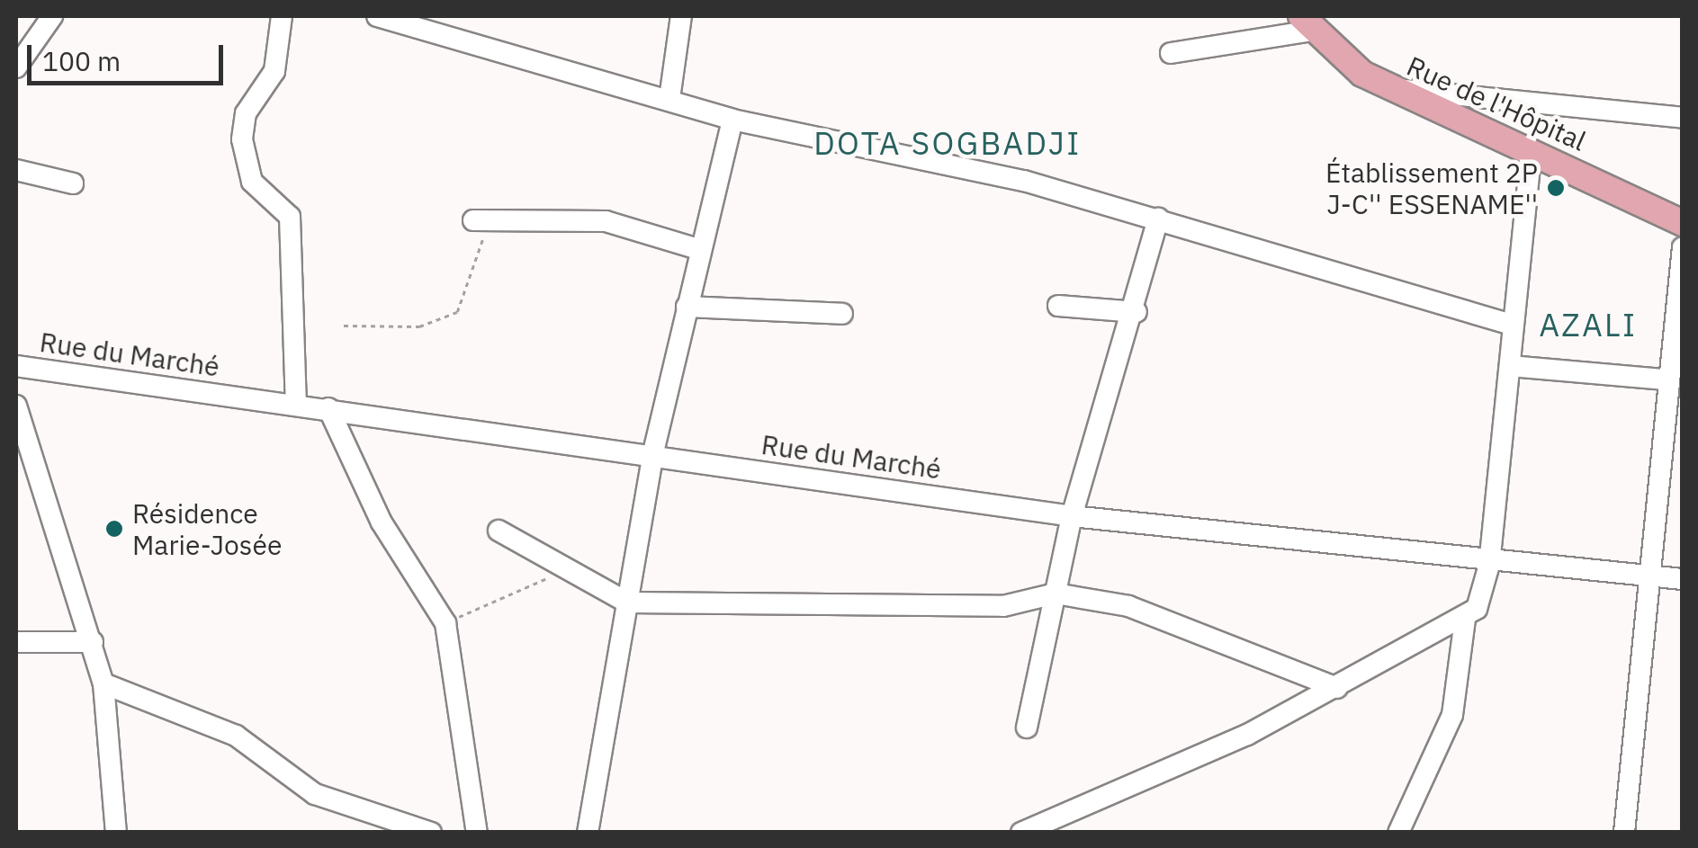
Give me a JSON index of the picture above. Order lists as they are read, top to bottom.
{
  "streets": {
    "main road": ["Rue de l'Hôpital"],
    "street": ["Rue du Marché"]
  },
  "districts": ["DOTA SOGBADJI", "AZALI"],
  "places": ["Établissement 2P J-C'' ESSENAME''", "Résidence Marie-Josée"],
  "scale_bar": "100 m"
}
